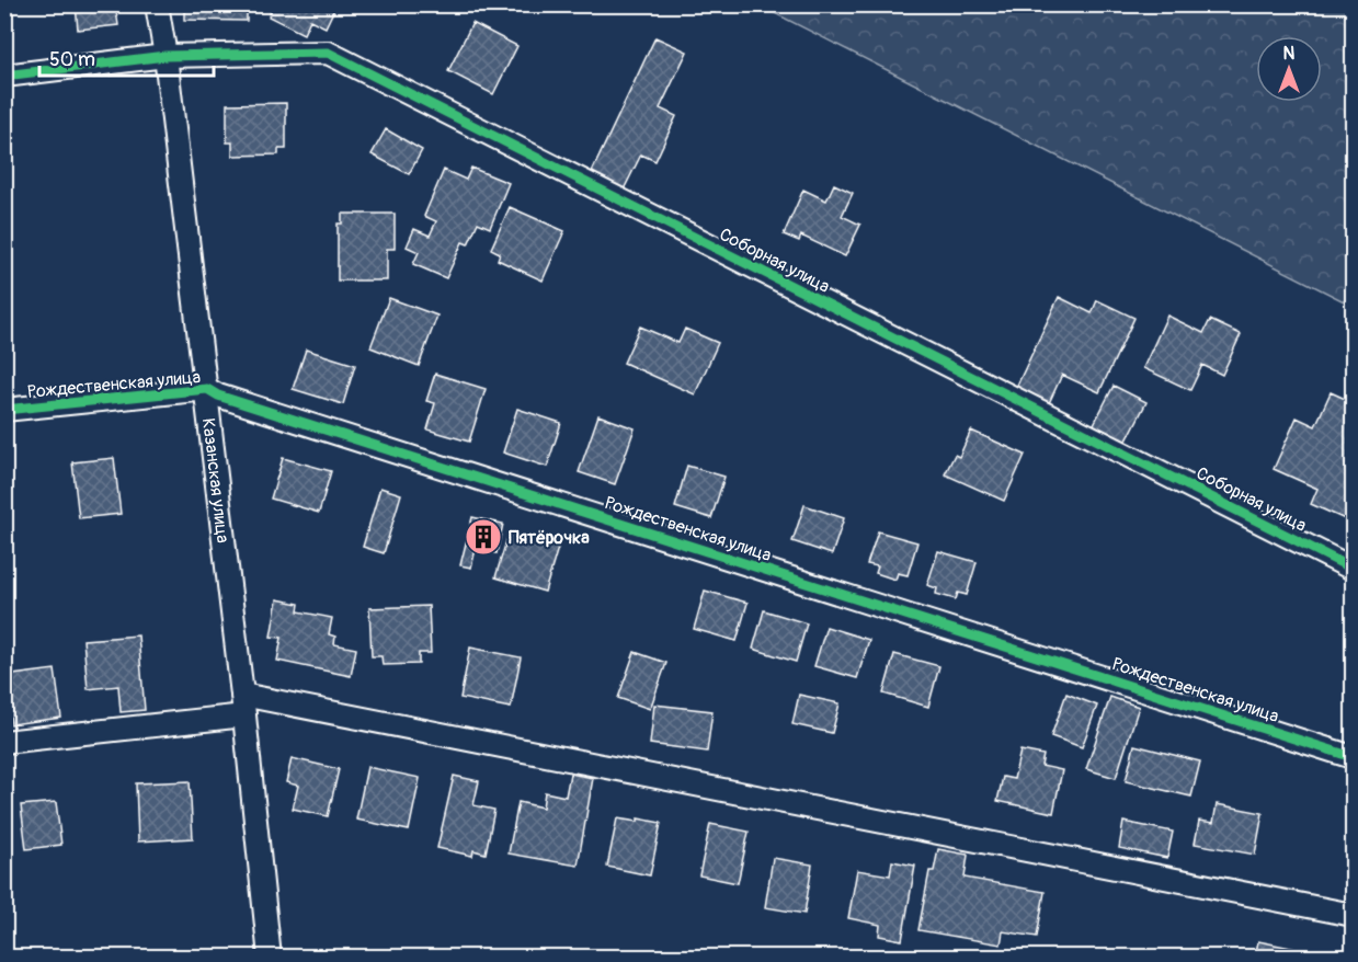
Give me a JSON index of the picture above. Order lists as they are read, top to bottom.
{
  "streets": {
    "street": ["Соборная улица", "Рождественская улица", "Казанская улица"]
  },
  "crossings": [
    ["Соборная улица", "Казанская улица"],
    ["Рождественская улица", "Казанская улица"]
  ],
  "places": {
    "building": ["Пятёрочка"]
  },
  "scale_bar": "50 m",
  "north": "top"
}
